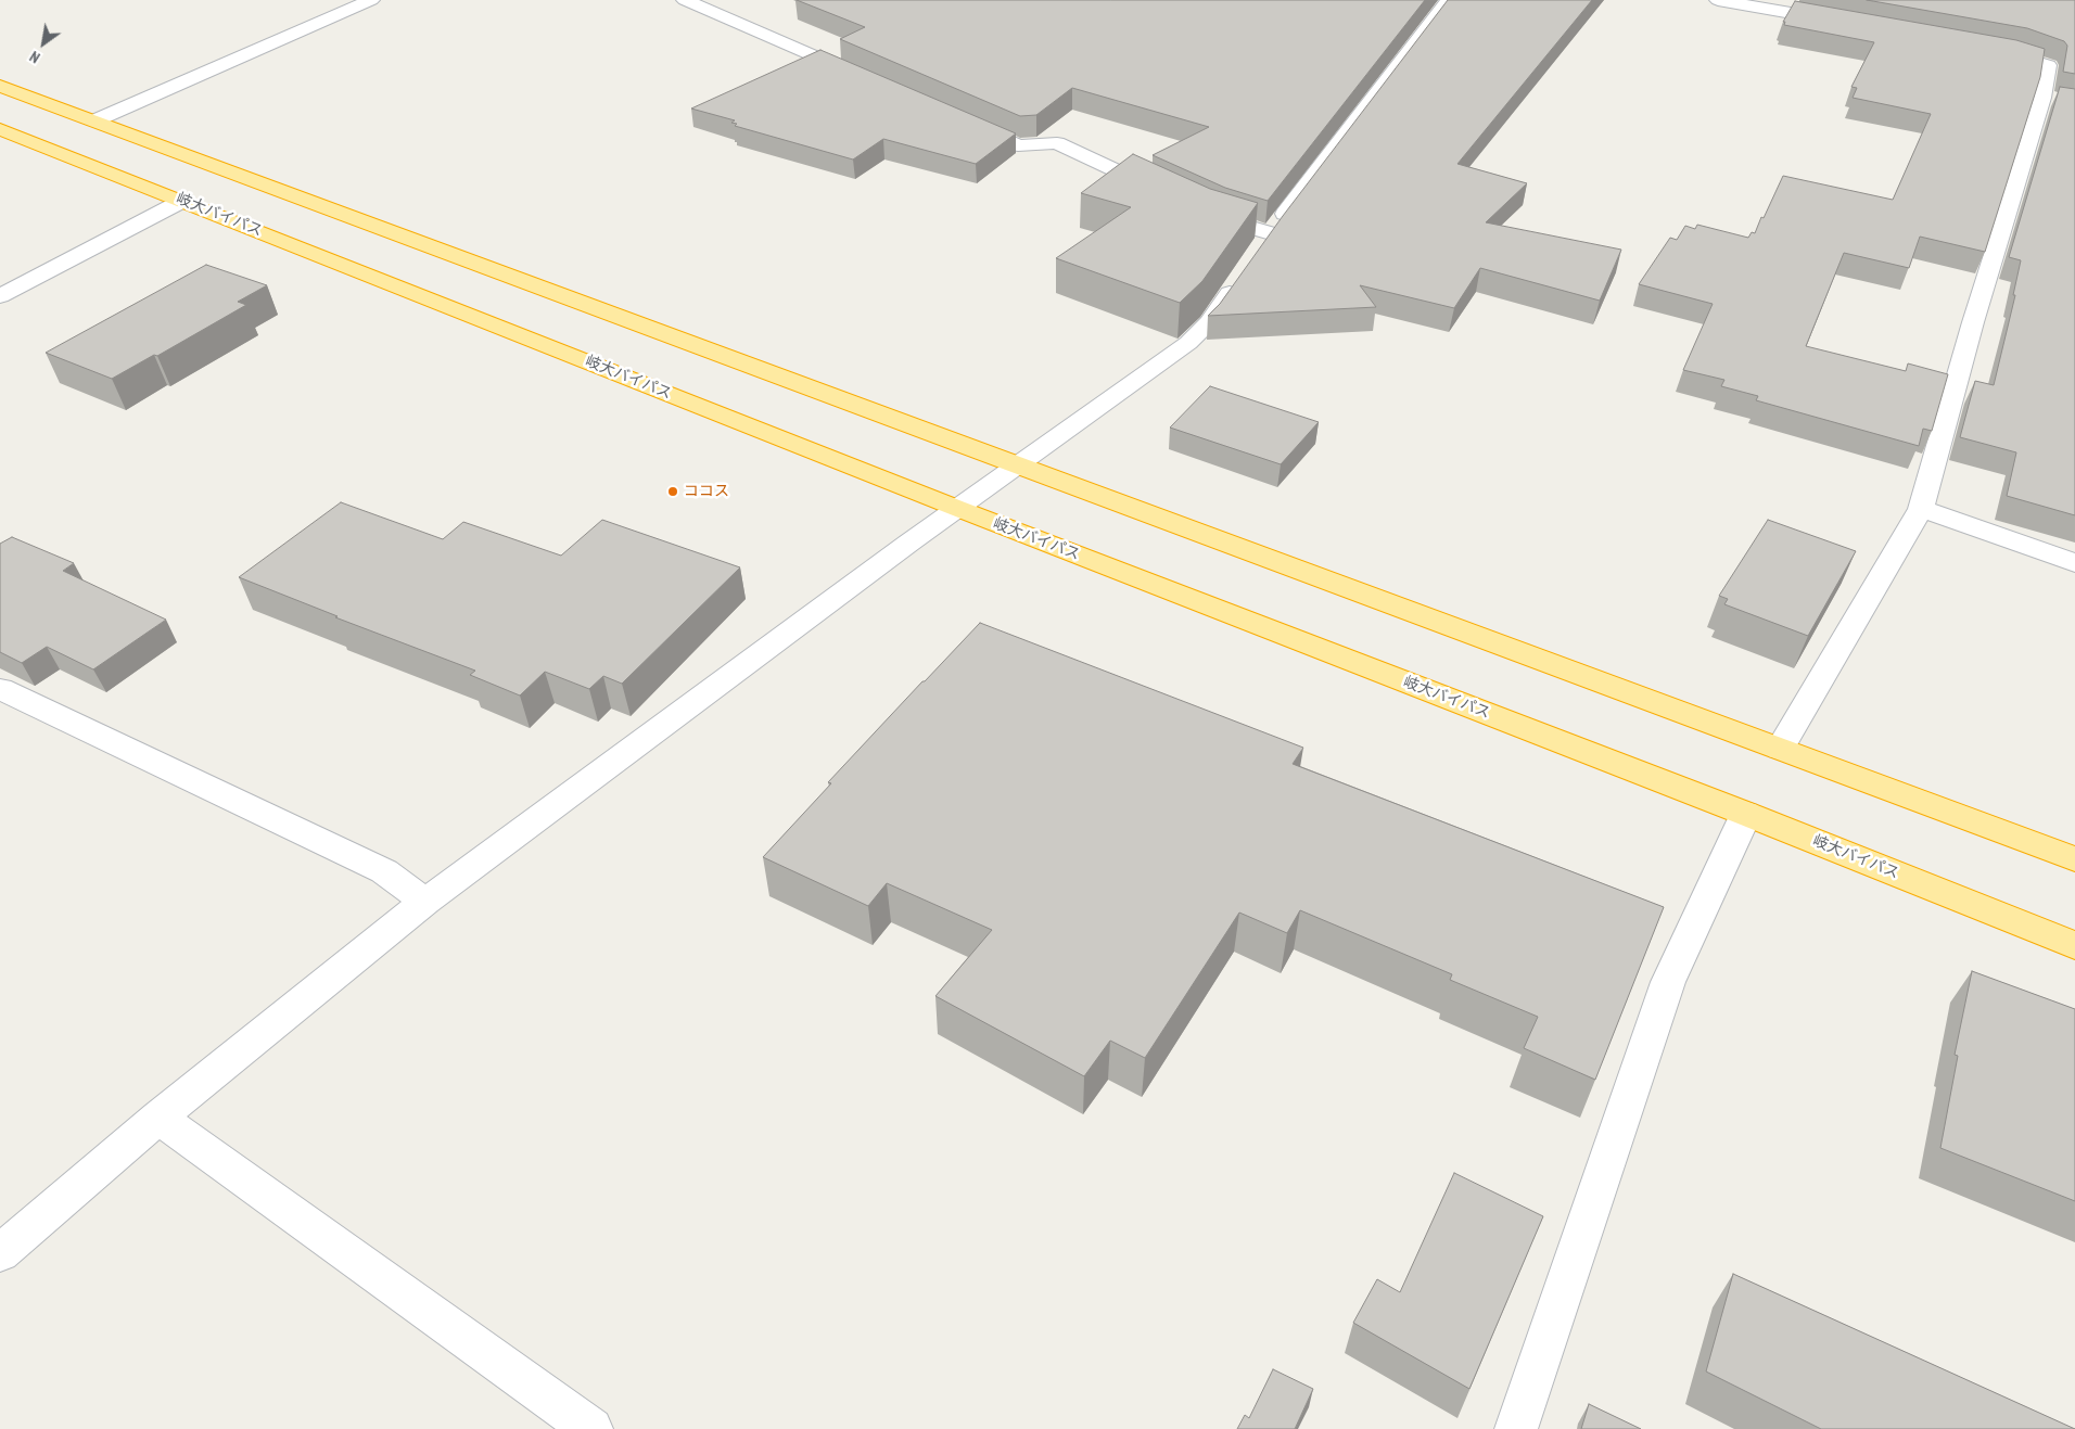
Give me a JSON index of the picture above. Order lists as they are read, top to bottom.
{
  "streets": {
    "highway": ["岐大バイパス"]
  },
  "places": ["ココス"],
  "north": "bottom left"
}
